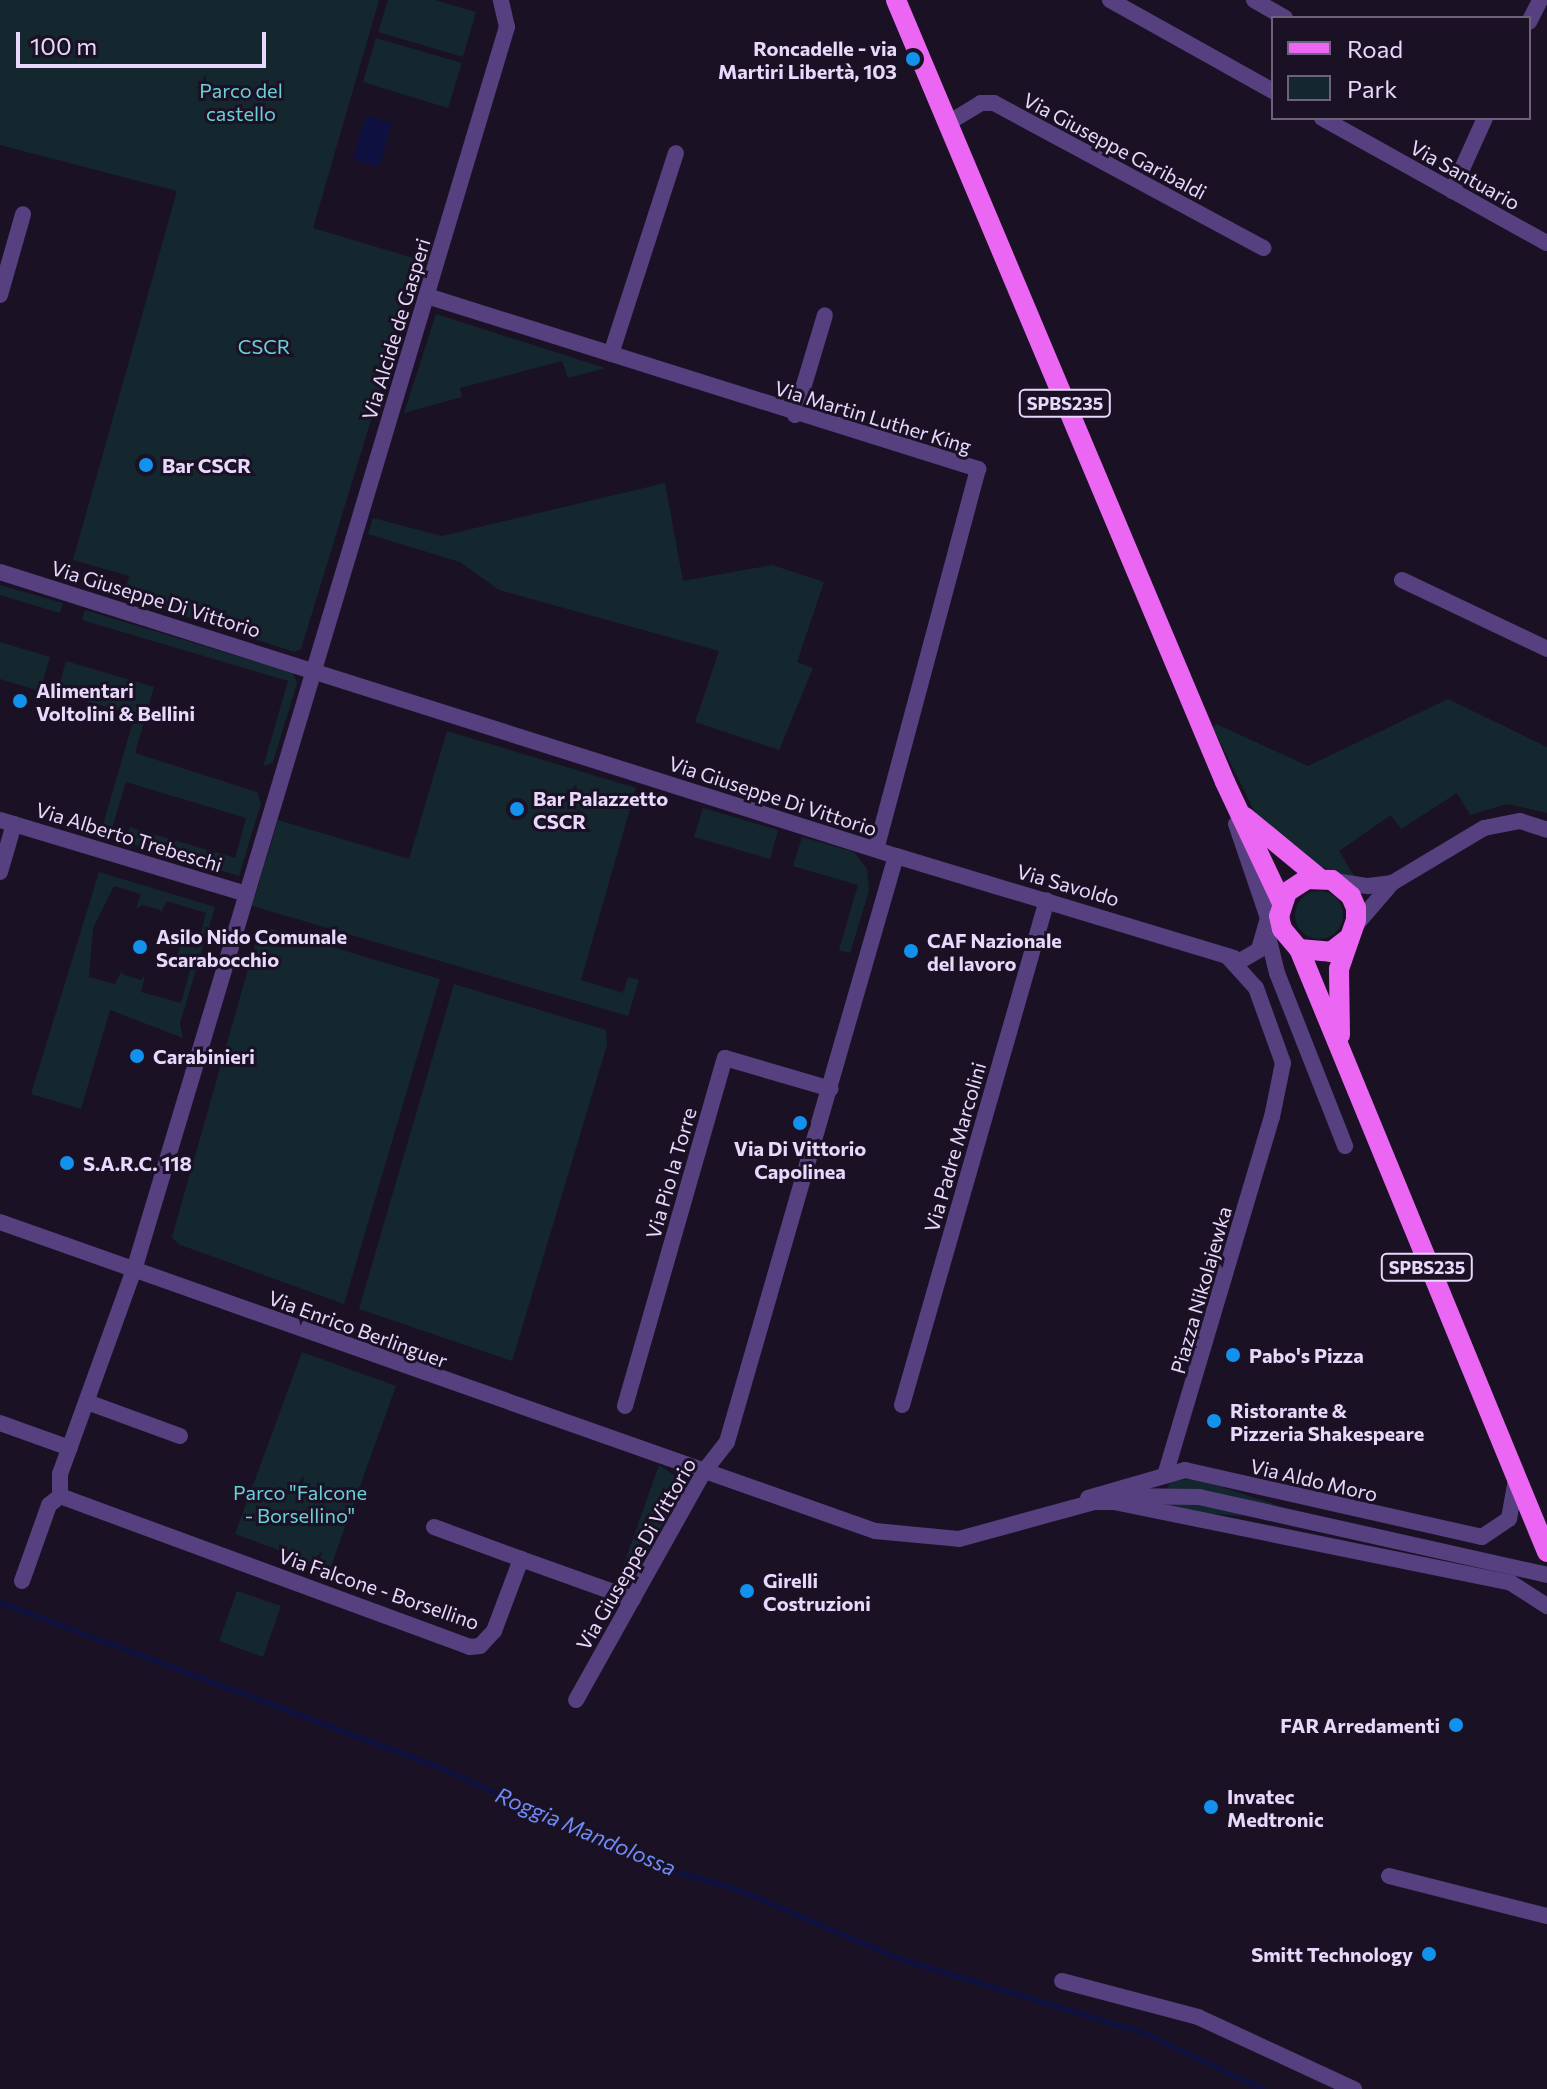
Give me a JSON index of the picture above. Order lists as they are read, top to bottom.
{
  "streets": {
    "main road": ["SPBS235"],
    "street": [
      "Via Giuseppe Garibaldi",
      "Via Santuario",
      "Via Alcide de Gasperi",
      "Via Martin Luther King",
      "Via Giuseppe Di Vittorio",
      "Via Alberto Trebeschi",
      "Via Savoldo",
      "Via Padre Marcolini",
      "Via Pio la Torre",
      "Piazza Nikolajewka",
      "Via Enrico Berlinguer",
      "Via Aldo Moro",
      "Via Falcone - Borsellino"
    ]
  },
  "crossings": [
    ["Via Giuseppe Garibaldi", "SPBS235"],
    ["Via Alcide de Gasperi", "Via Martin Luther King"],
    ["Via Alcide de Gasperi", "Via Giuseppe Di Vittorio"],
    ["Via Alcide de Gasperi", "Via Alberto Trebeschi"],
    ["Via Alcide de Gasperi", "Via Enrico Berlinguer"],
    ["Via Alcide de Gasperi", "Via Falcone - Borsellino"],
    ["SPBS235", "Via Aldo Moro"],
    ["Via Martin Luther King", "Via Giuseppe Di Vittorio"],
    ["Via Giuseppe Di Vittorio", "Via Savoldo"],
    ["Via Giuseppe Di Vittorio", "Via Pio la Torre"],
    ["Via Giuseppe Di Vittorio", "Via Enrico Berlinguer"],
    ["Via Giuseppe Di Vittorio", "Via Aldo Moro"],
    ["Via Savoldo", "Via Padre Marcolini"],
    ["Via Savoldo", "Piazza Nikolajewka"],
    ["Piazza Nikolajewka", "Via Aldo Moro"],
    ["Via Enrico Berlinguer", "Via Aldo Moro"]
  ],
  "water": ["Roggia Mandolossa"],
  "parks": ["Parco del castello", "CSCR", "Parco \"Falcone - Borsellino\""],
  "places": [
    "Roncadelle - via Martiri Libertà, 103",
    "Bar CSCR",
    "Alimentari Voltolini & Bellini",
    "Bar Palazzetto CSCR",
    "Asilo Nido Comunale Scarabocchio",
    "CAF Nazionale del lavoro",
    "Carabinieri",
    "Via Di Vittorio Capolinea",
    "S.A.R.C. 118",
    "Pabo's Pizza",
    "Ristorante & Pizzeria Shakespeare",
    "Girelli Costruzioni",
    "FAR Arredamenti",
    "Invatec Medtronic",
    "Smitt Technology"
  ],
  "legend": ["Road", "Park"],
  "scale_bar": "100 m"
}
